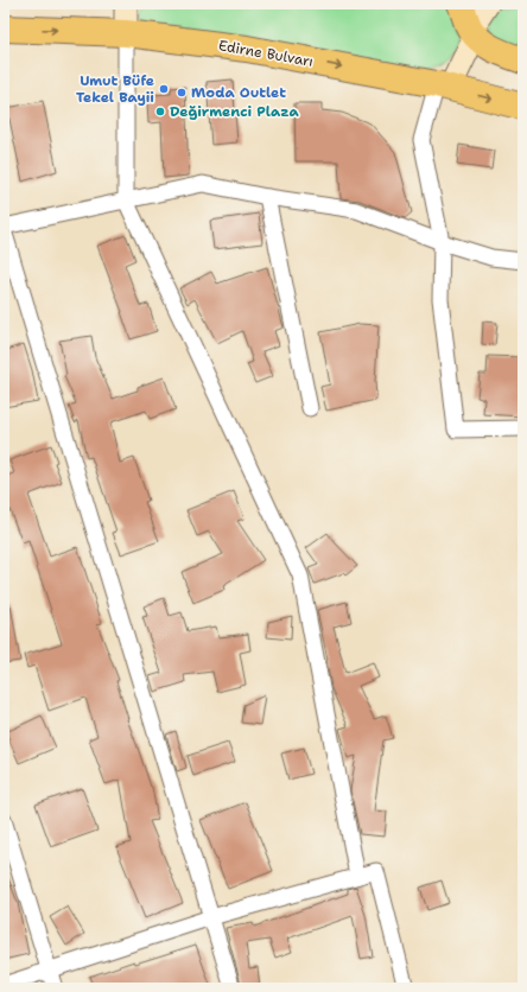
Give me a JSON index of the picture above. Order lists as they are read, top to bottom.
{
  "streets": {
    "highway": ["Edirne Bulvarı"]
  },
  "one_way": ["Edirne Bulvarı"],
  "places": ["Umut Büfe Tekel Bayii", "Moda Outlet", "Değirmenci Plaza"]
}
